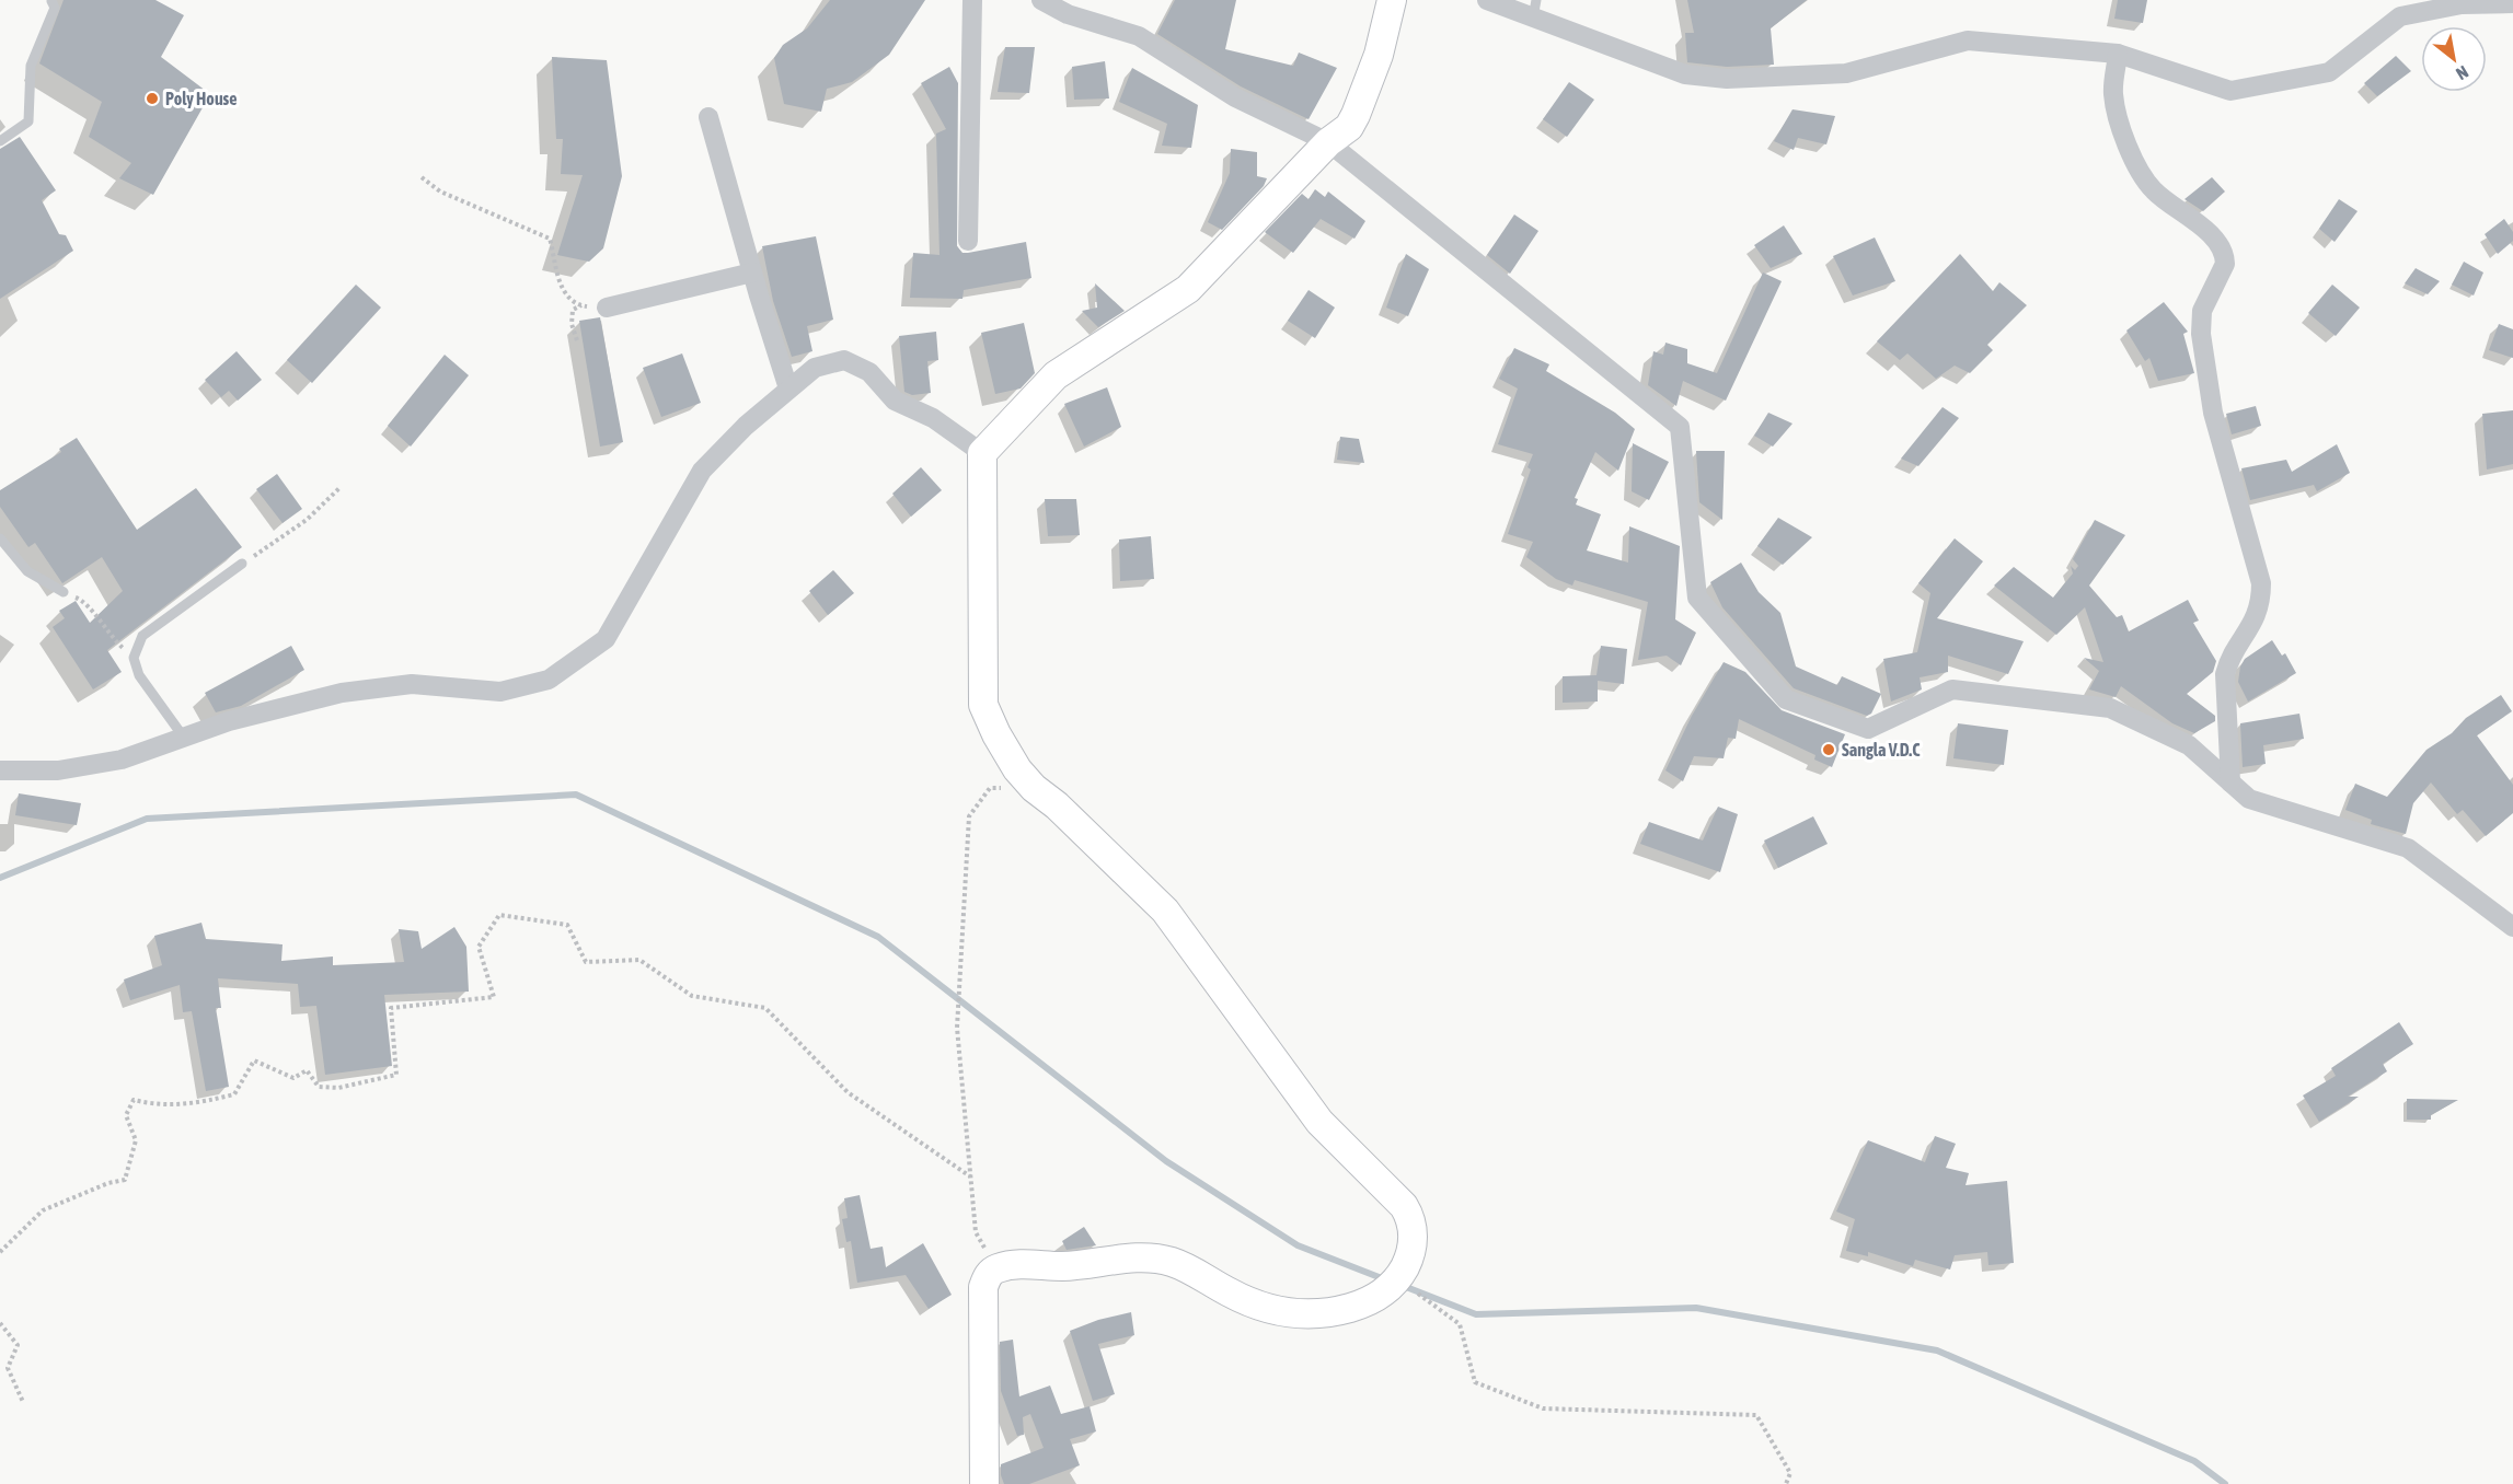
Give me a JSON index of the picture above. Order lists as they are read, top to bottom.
{
  "places": ["Poly House", "Sangla V.D.C"],
  "north": "bottom right"
}
